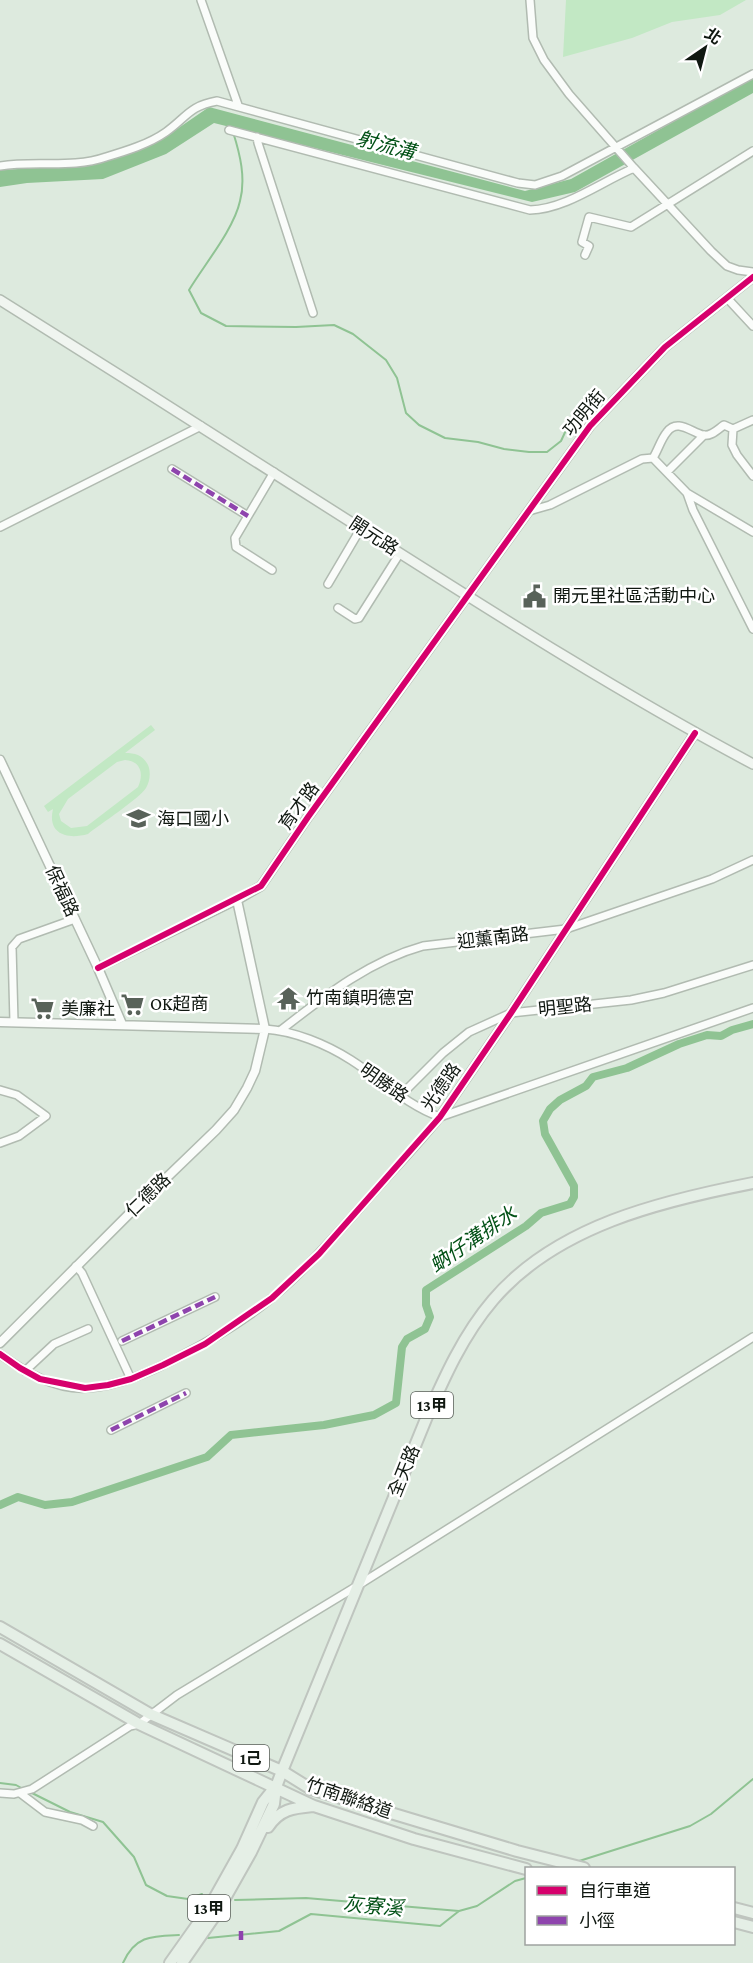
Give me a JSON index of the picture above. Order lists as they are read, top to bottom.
{
  "streets": {
    "main road": [
      "開元路",
      "13甲",
      "全天路",
      "1己",
      "竹南聯絡道"
    ],
    "street": [
      "功明街",
      "育才路",
      "保福路",
      "迎薰南路",
      "明聖路",
      "明勝路",
      "光德路",
      "仁德路"
    ]
  },
  "crossings": [
    ["功明街", "開元路"],
    ["功明街", "育才路"],
    ["開元路", "育才路"],
    ["開元路", "光德路"],
    ["育才路", "保福路"],
    ["保福路", "明勝路"],
    ["迎薰南路", "明勝路"],
    ["迎薰南路", "光德路"],
    ["明聖路", "明勝路"],
    ["明聖路", "光德路"],
    ["明勝路", "光德路"],
    ["明勝路", "仁德路"],
    ["13甲", "全天路"],
    ["13甲", "竹南聯絡道"],
    ["全天路", "竹南聯絡道"]
  ],
  "water": ["射流溝", "蚋仔溝排水", "灰寮溪"],
  "places": {
    "public building": ["開元里社區活動中心"],
    "school or university": ["海口國小"],
    "temple": ["竹南鎮明德宮"],
    "supermarket": ["OK超商", "美廉社"]
  },
  "legend": ["自行車道", "小徑"],
  "north": "top right"
}
